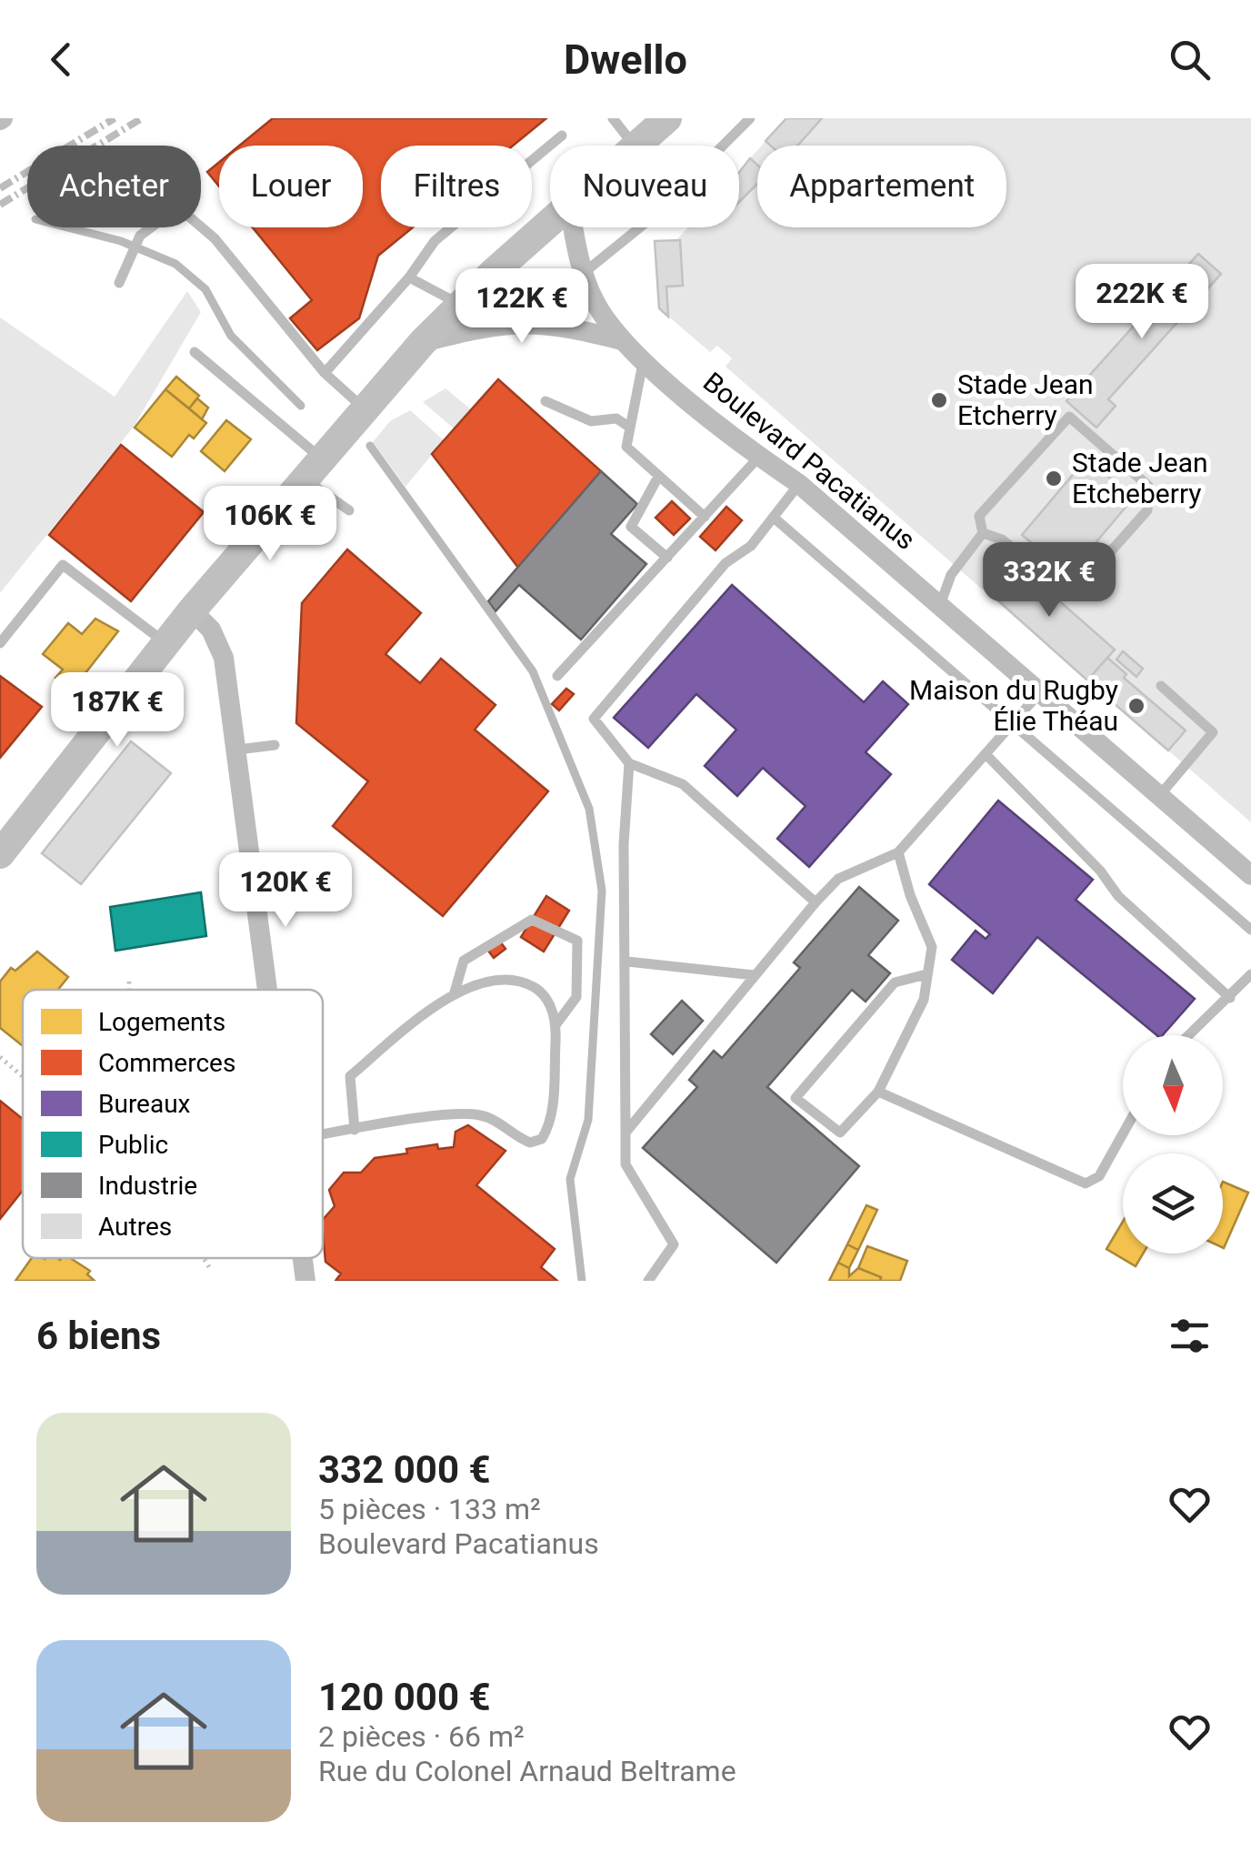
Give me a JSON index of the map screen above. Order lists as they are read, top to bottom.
{
  "streets": {
    "street": ["Boulevard Pacatianus"]
  },
  "places": ["Stade Jean Etcherry", "Stade Jean Etcheberry", "Maison du Rugby Élie Théau"],
  "legend": [
    "Logements",
    "Commerces",
    "Bureaux",
    "Public",
    "Industrie",
    "Autres"
  ],
  "north": "bottom",
  "page": {
    "header": "Dwello",
    "chip": [
      "Acheter",
      "Louer",
      "Filtres",
      "Nouveau",
      "Appartement"
    ],
    "price": [
      "222K €",
      "122K €",
      "106K €",
      "332K €",
      "187K €",
      "120K €"
    ],
    "heading": "6 biens",
    "list": [
      {
        "name": "332 000 €",
        "note": "5 pièces · 133 m² · Boulevard Pacatianus"
      },
      {
        "name": "120 000 €",
        "note": "2 pièces · 66 m² · Rue du Colonel Arnaud Beltrame"
      }
    ]
  }
}
